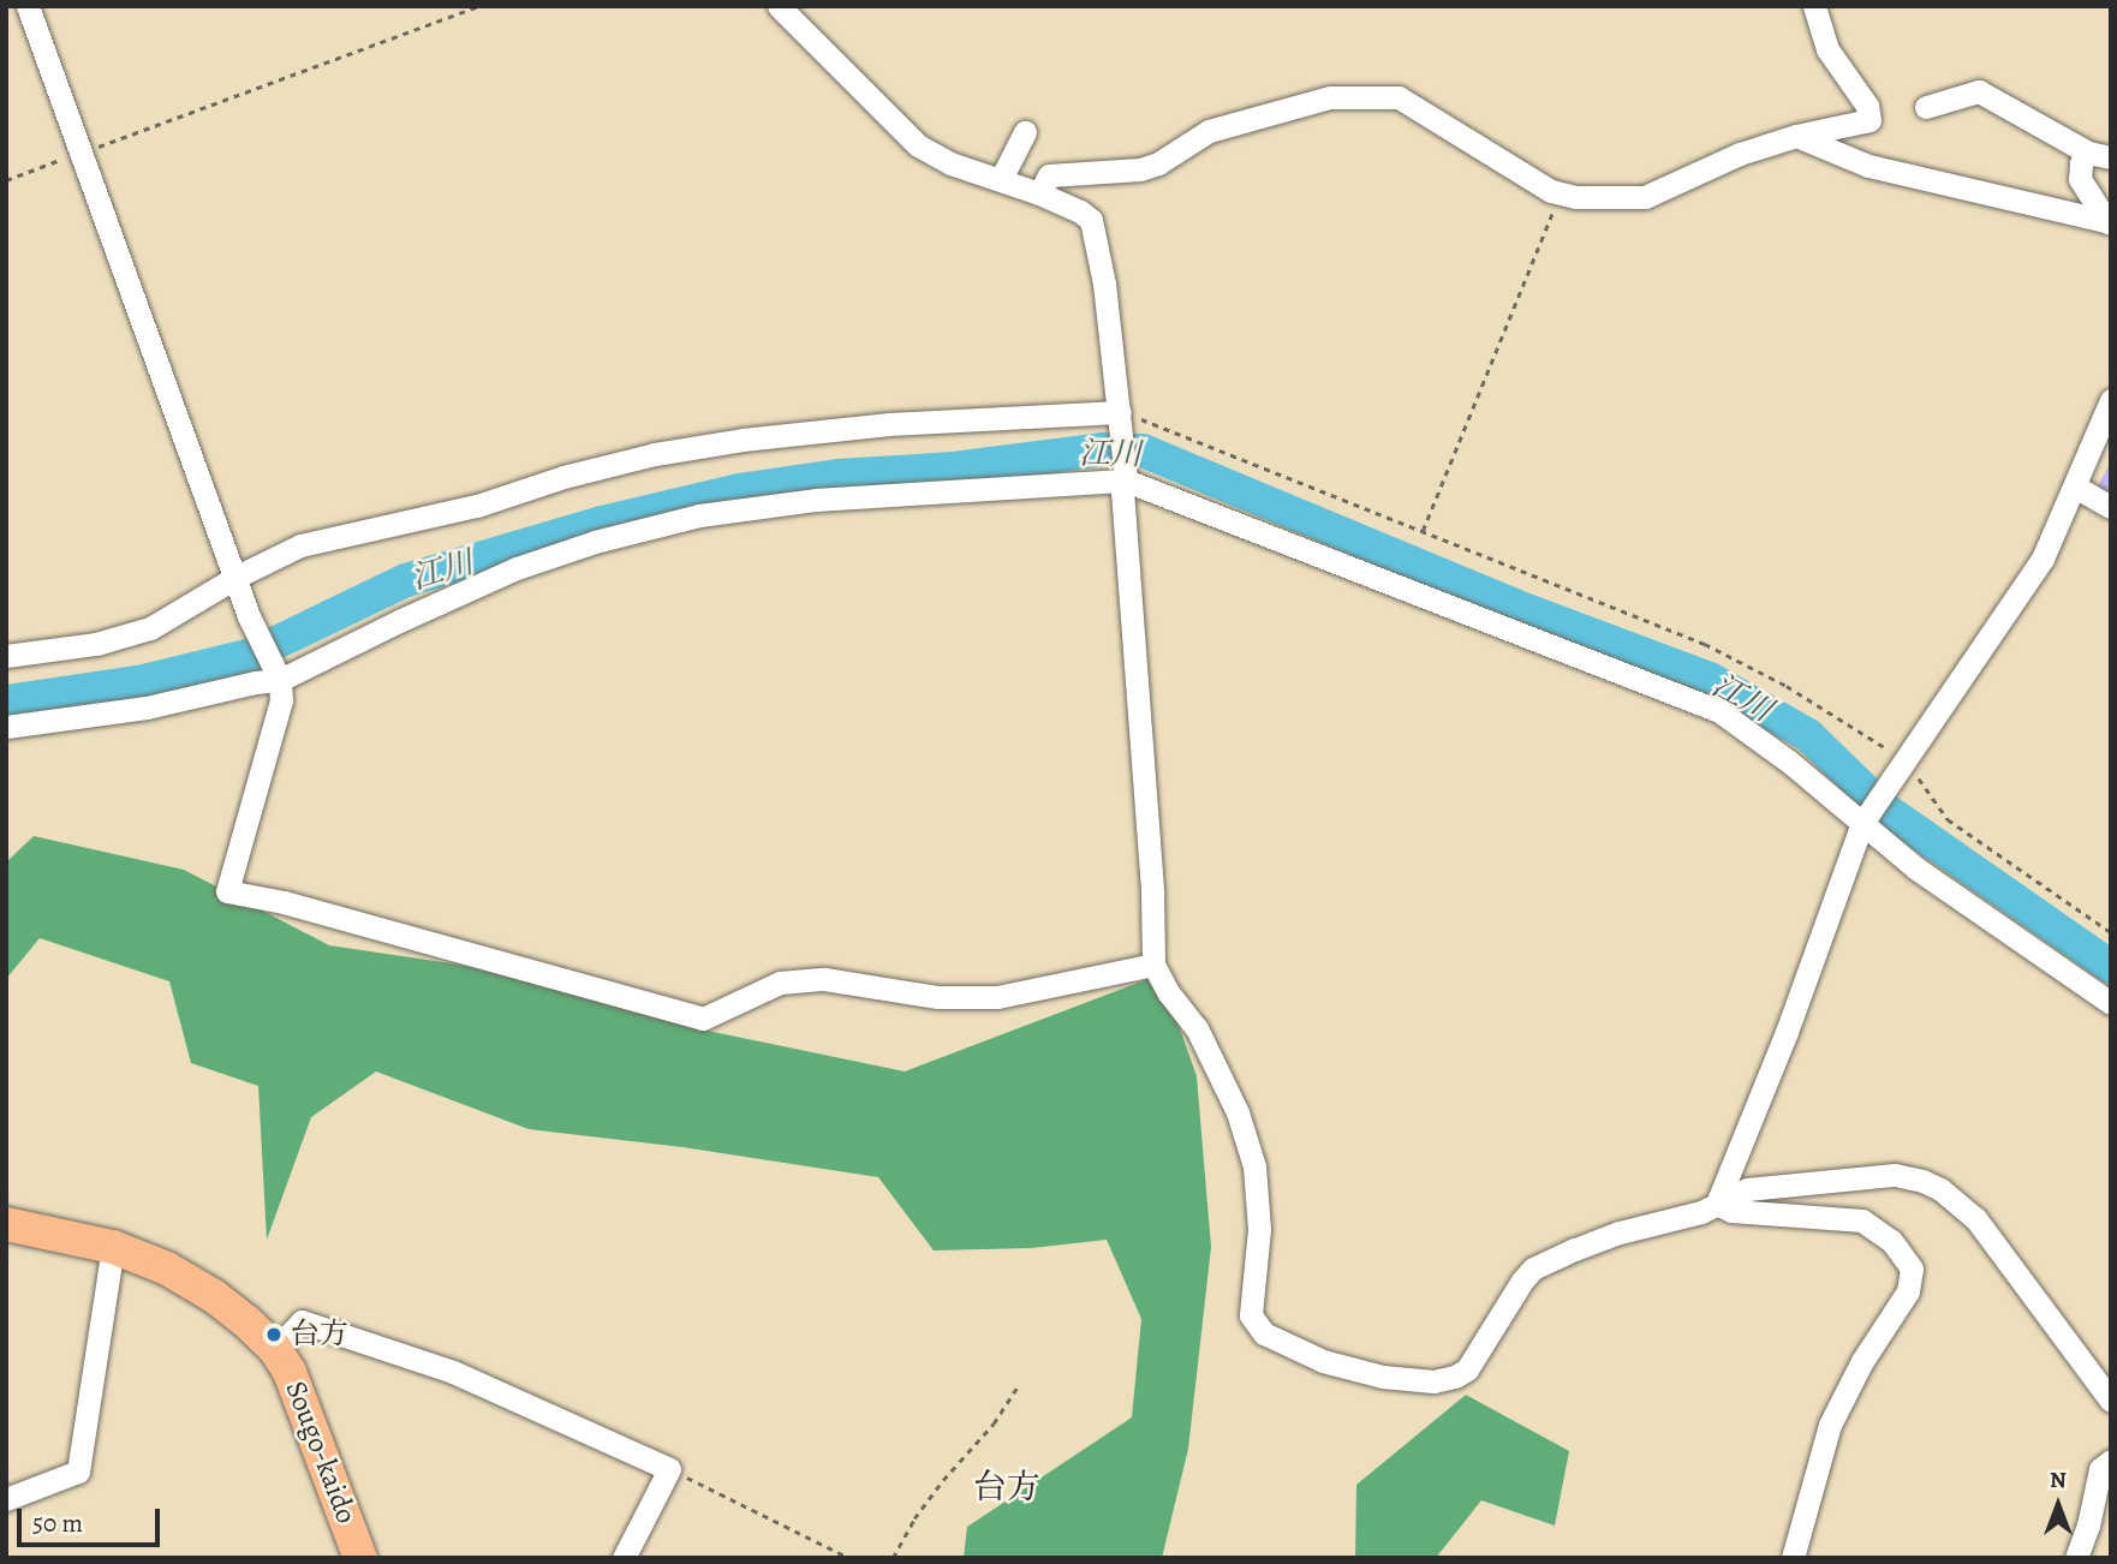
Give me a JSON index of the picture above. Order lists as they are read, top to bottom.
{
  "streets": {
    "highway": ["Sougo-kaido"]
  },
  "districts": ["台方"],
  "water": ["江川"],
  "places": ["台方"],
  "scale_bar": "50 m",
  "north": "top"
}
